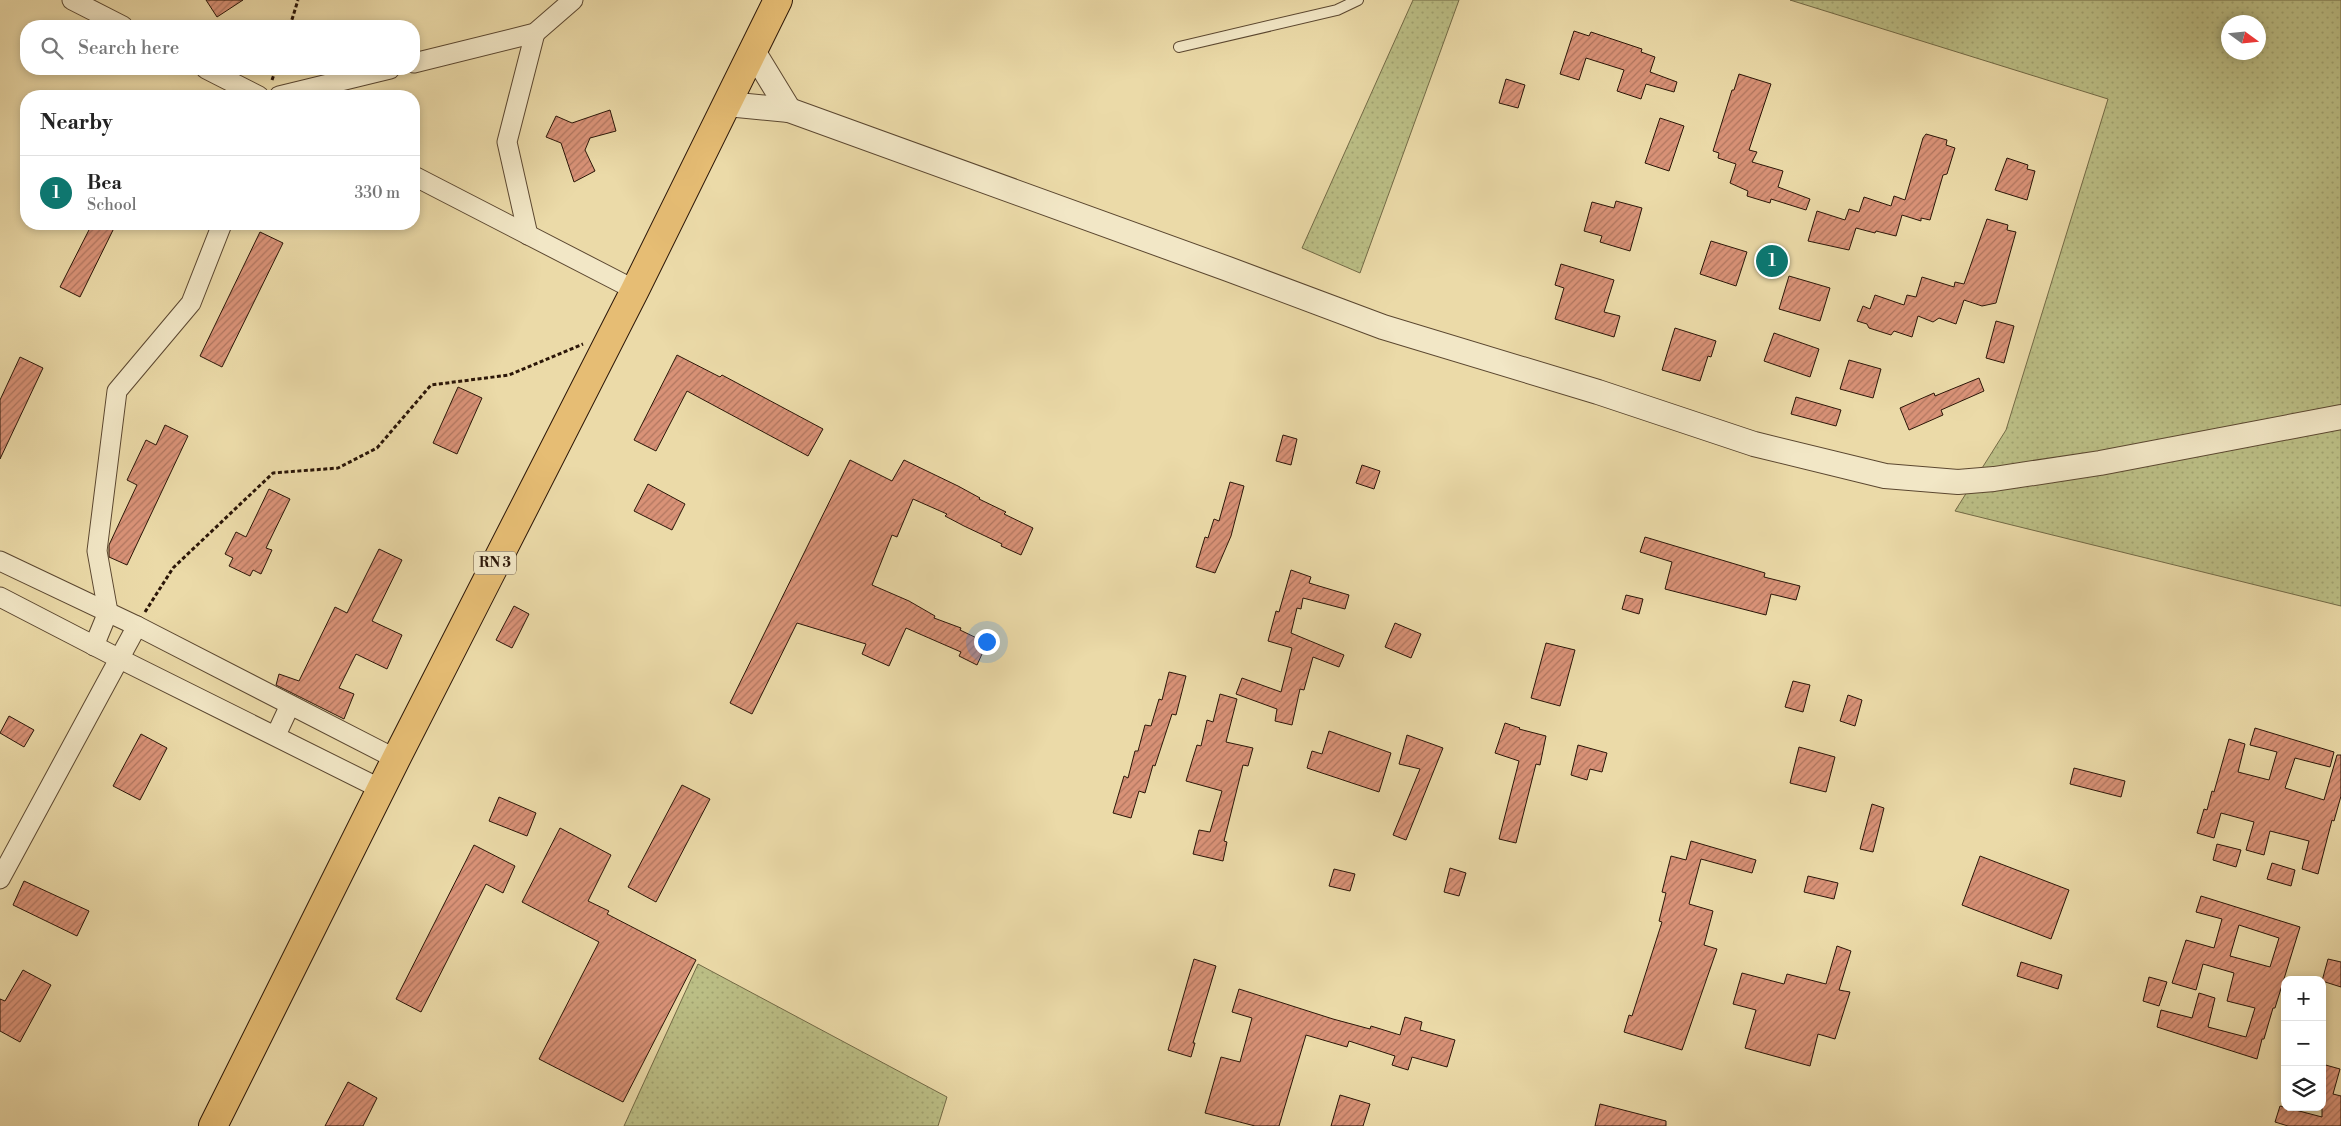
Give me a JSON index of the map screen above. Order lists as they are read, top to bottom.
{
  "streets": {
    "main road": ["RN 3"]
  },
  "north": "right",
  "page": {
    "search": "Search here",
    "heading": "Nearby",
    "list": [
      {
        "mark": "1",
        "name": "Bea",
        "note": "School",
        "value": "330 m"
      }
    ],
    "pins": "1",
    "map_buttons": ["+", "−"]
  }
}
